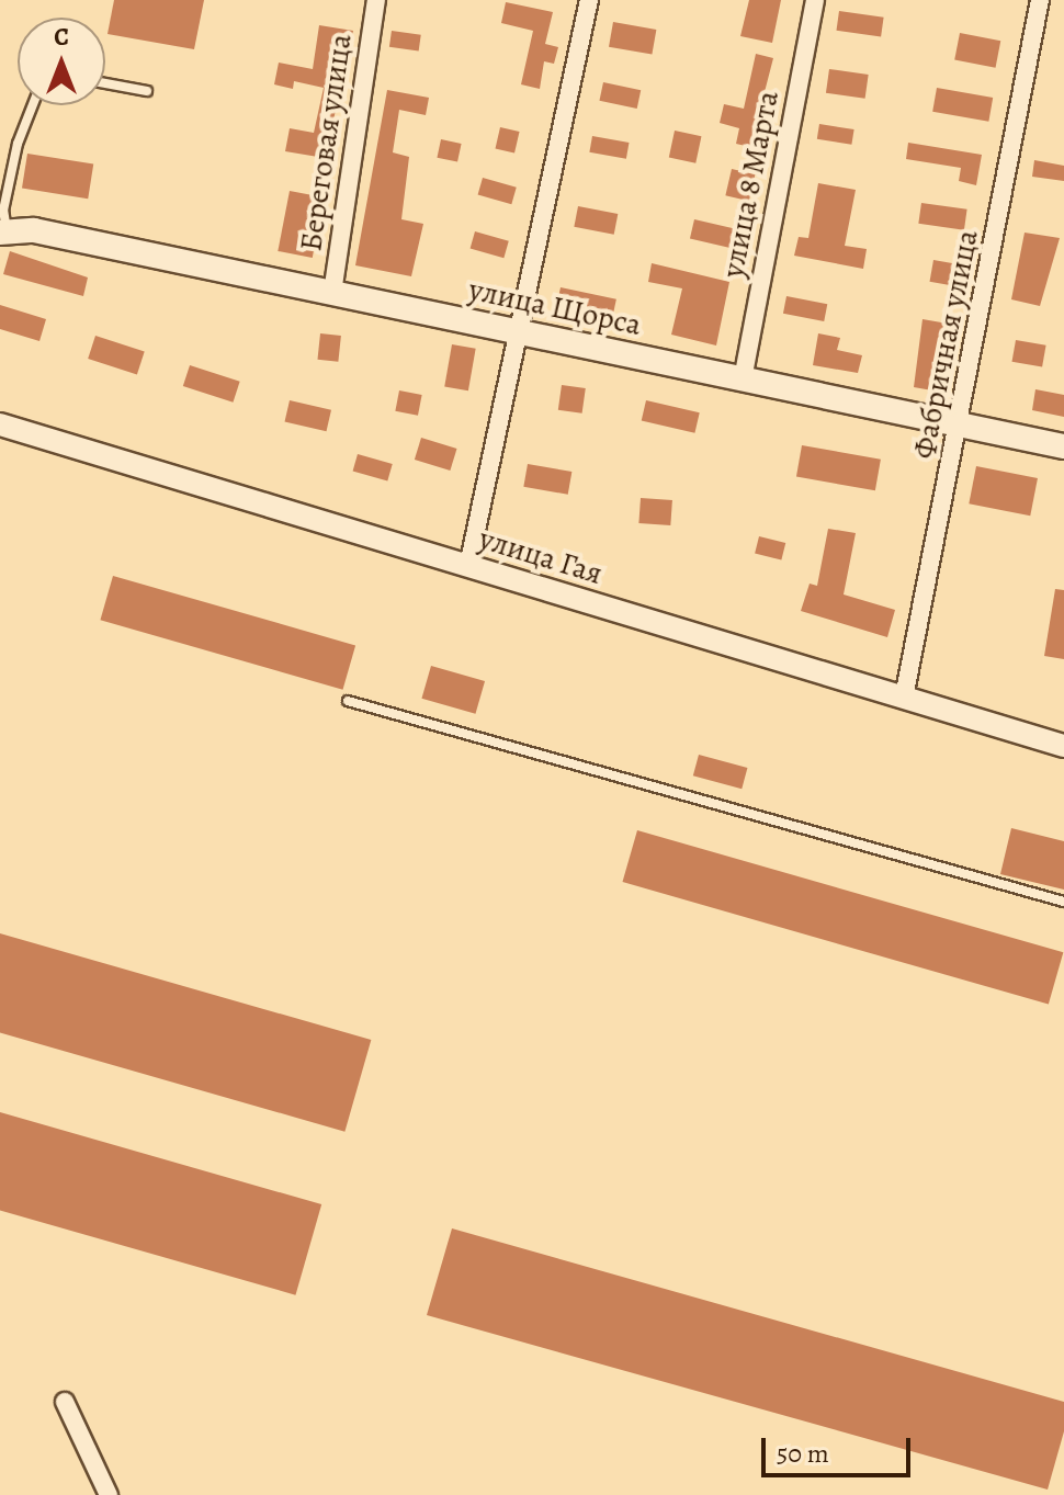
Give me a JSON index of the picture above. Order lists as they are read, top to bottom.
{
  "streets": {
    "main road": ["улица Щорса"],
    "street": [
      "Береговая улица",
      "улица 8 Марта",
      "Фабричная улица",
      "улица Гая"
    ]
  },
  "crossings": [
    ["Береговая улица", "улица Щорса"],
    ["улица 8 Марта", "улица Щорса"],
    ["улица Щорса", "Фабричная улица"],
    ["Фабричная улица", "улица Гая"]
  ],
  "scale_bar": "50 m",
  "north": "top"
}
